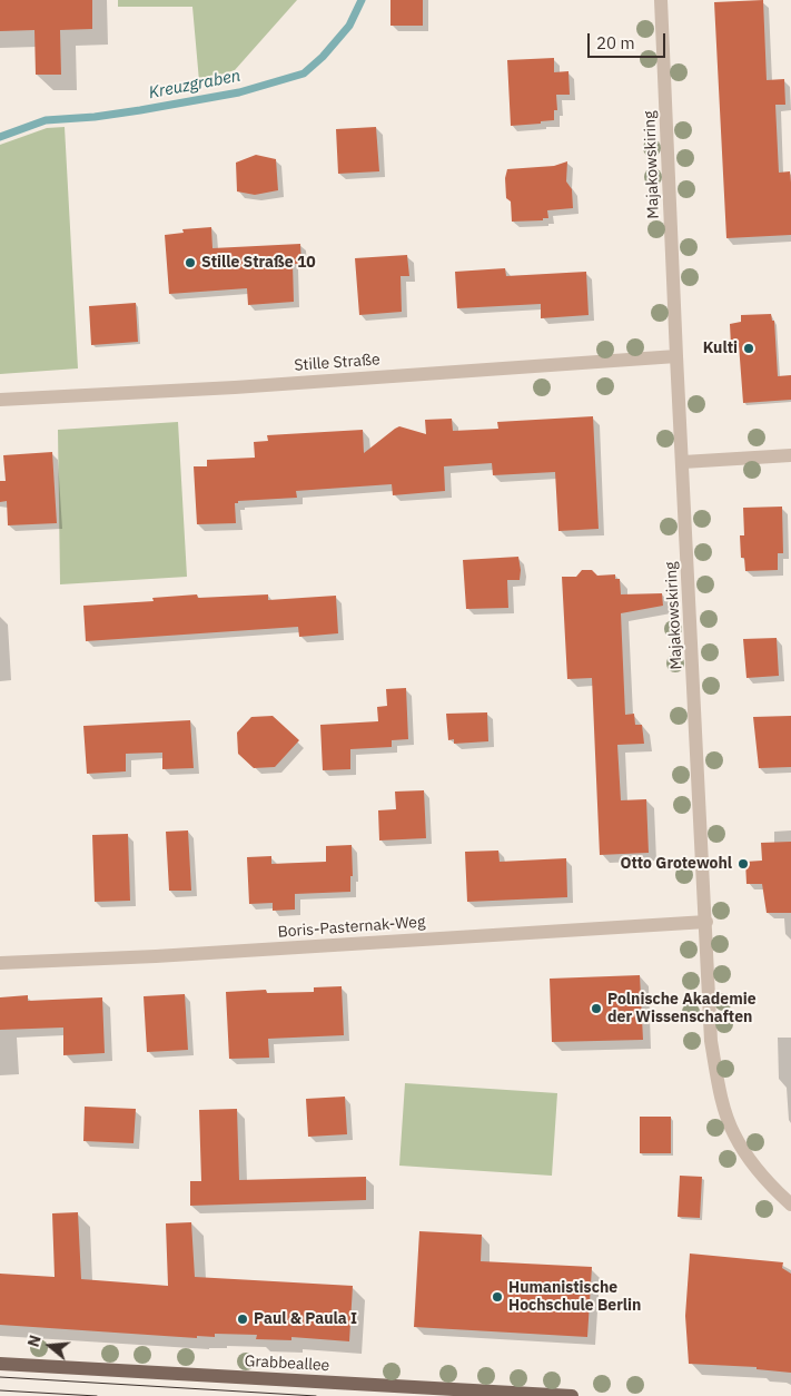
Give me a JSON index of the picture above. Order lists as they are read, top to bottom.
{
  "streets": {
    "main road": ["Grabbeallee"],
    "street": ["Majakowskiring", "Stille Straße", "Boris-Pasternak-Weg"]
  },
  "crossings": [
    ["Majakowskiring", "Stille Straße"],
    ["Majakowskiring", "Boris-Pasternak-Weg"]
  ],
  "water": ["Kreuzgraben"],
  "places": [
    "Stille Straße 10",
    "Kulti",
    "Otto Grotewohl",
    "Polnische Akademie der Wissenschaften",
    "Humanistische Hochschule Berlin",
    "Paul & Paula I"
  ],
  "scale_bar": "20 m",
  "north": "left"
}
